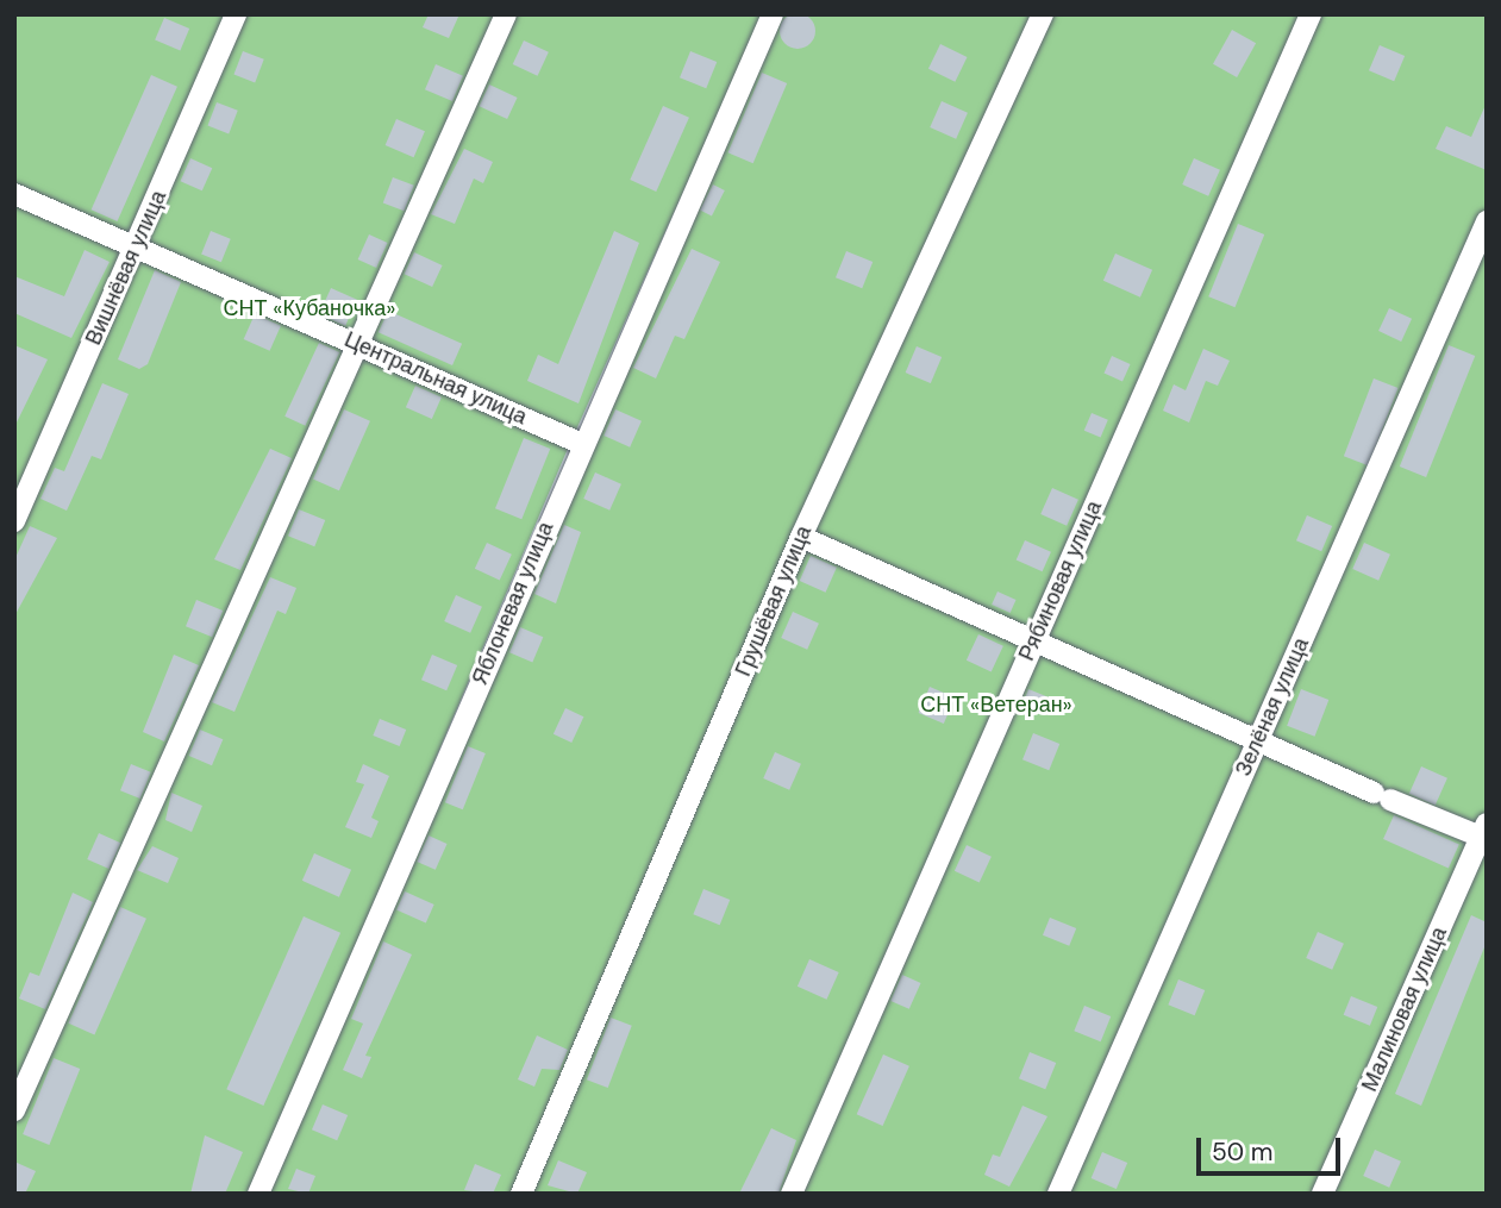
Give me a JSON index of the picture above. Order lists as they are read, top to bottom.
{
  "streets": {
    "street": [
      "Вишнёвая улица",
      "Центральная улица",
      "Рябиновая улица",
      "Грушёвая улица",
      "Яблоневая улица",
      "Зелёная улица",
      "Малиновая улица"
    ]
  },
  "crossings": [
    ["Вишнёвая улица", "Центральная улица"],
    ["Центральная улица", "Яблоневая улица"]
  ],
  "parks": ["СНТ «Кубаночка»", "СНТ «Ветеран»"],
  "scale_bar": "50 m"
}
